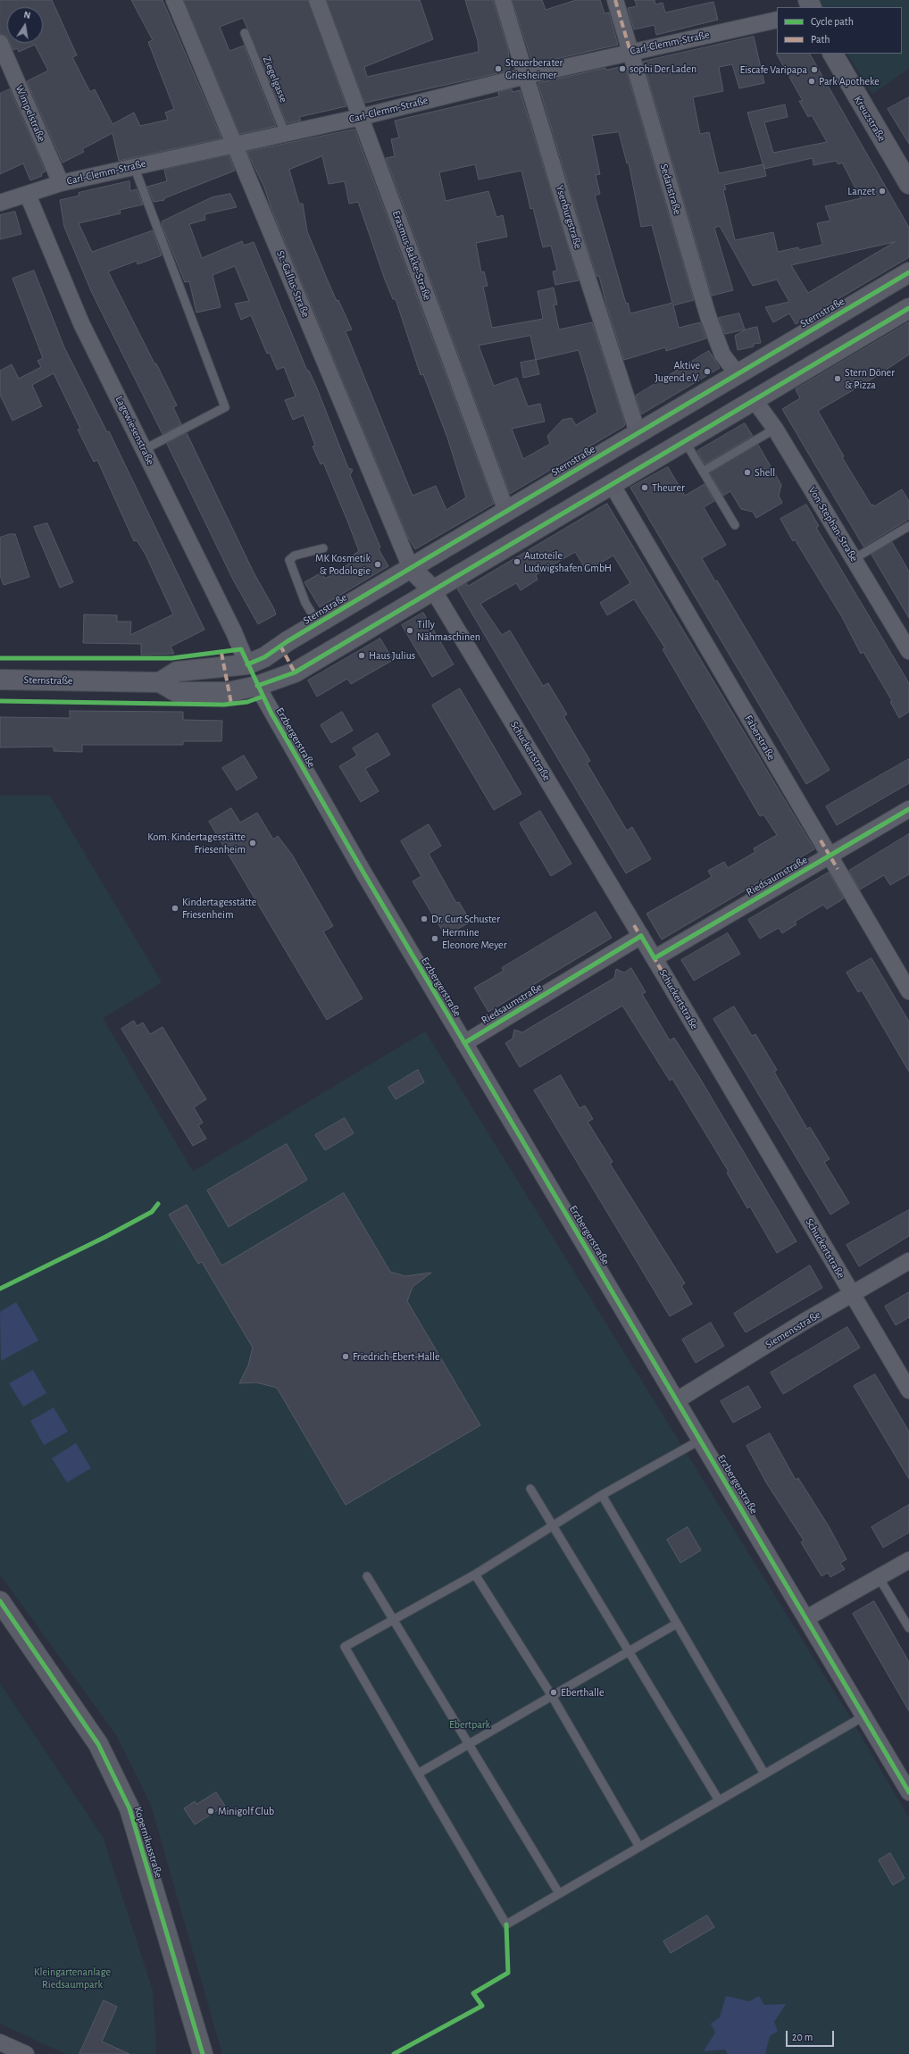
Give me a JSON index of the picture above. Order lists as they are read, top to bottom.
{
  "streets": {
    "main road": ["Kreuzstraße", "Sternstraße", "Kopernikusstraße"],
    "street": [
      "Carl-Clemm-Straße",
      "Wimpelstraße",
      "Sedanstraße",
      "Ysenburgstraße",
      "Erasmus-Bakke-Straße",
      "St.-Gallus-Straße",
      "Lagewiesenstraße",
      "Von-Stephan-Straße",
      "Erzbergerstraße",
      "Faberstraße",
      "Schuckertstraße",
      "Riedsaumstraße",
      "Siemensstraße"
    ],
    "lane": ["Ziegelgasse"]
  },
  "crossings": [
    ["Carl-Clemm-Straße", "Ziegelgasse"],
    ["Carl-Clemm-Straße", "Wimpelstraße"],
    ["Carl-Clemm-Straße", "Sedanstraße"],
    ["Carl-Clemm-Straße", "Ysenburgstraße"],
    ["Carl-Clemm-Straße", "Erasmus-Bakke-Straße"],
    ["Carl-Clemm-Straße", "St.-Gallus-Straße"],
    ["Carl-Clemm-Straße", "Lagewiesenstraße"],
    ["Sedanstraße", "Sternstraße"],
    ["Ysenburgstraße", "Sternstraße"],
    ["Erasmus-Bakke-Straße", "Sternstraße"],
    ["St.-Gallus-Straße", "Sternstraße"],
    ["Sternstraße", "Lagewiesenstraße"],
    ["Sternstraße", "Von-Stephan-Straße"],
    ["Sternstraße", "Erzbergerstraße"],
    ["Sternstraße", "Faberstraße"],
    ["Sternstraße", "Schuckertstraße"],
    ["Erzbergerstraße", "Riedsaumstraße"],
    ["Erzbergerstraße", "Siemensstraße"],
    ["Faberstraße", "Riedsaumstraße"],
    ["Schuckertstraße", "Riedsaumstraße"],
    ["Schuckertstraße", "Siemensstraße"]
  ],
  "parks": ["Ebertpark", "Kleingartenanlage Riedsaumpark"],
  "places": [
    "Steuerberater Griesheimer",
    "sophi Der Laden",
    "Eiscafe Varipapa",
    "Park Apotheke",
    "Lanzet",
    "Aktive Jugend e.V.",
    "Stern Döner & Pizza",
    "Shell",
    "Theurer",
    "Autoteile Ludwigshafen GmbH",
    "MK Kosmetik & Podologie",
    "Tilly Nähmaschinen",
    "Haus Julius",
    "Kom. Kindertagesstätte Friesenheim",
    "Kindertagesstätte Friesenheim",
    "Dr. Curt Schuster",
    "Hermine Eleonore Meyer",
    "Friedrich-Ebert-Halle",
    "Eberthalle",
    "Minigolf Club"
  ],
  "legend": ["Cycle path", "Path"],
  "scale_bar": "20 m",
  "north": "top"
}
